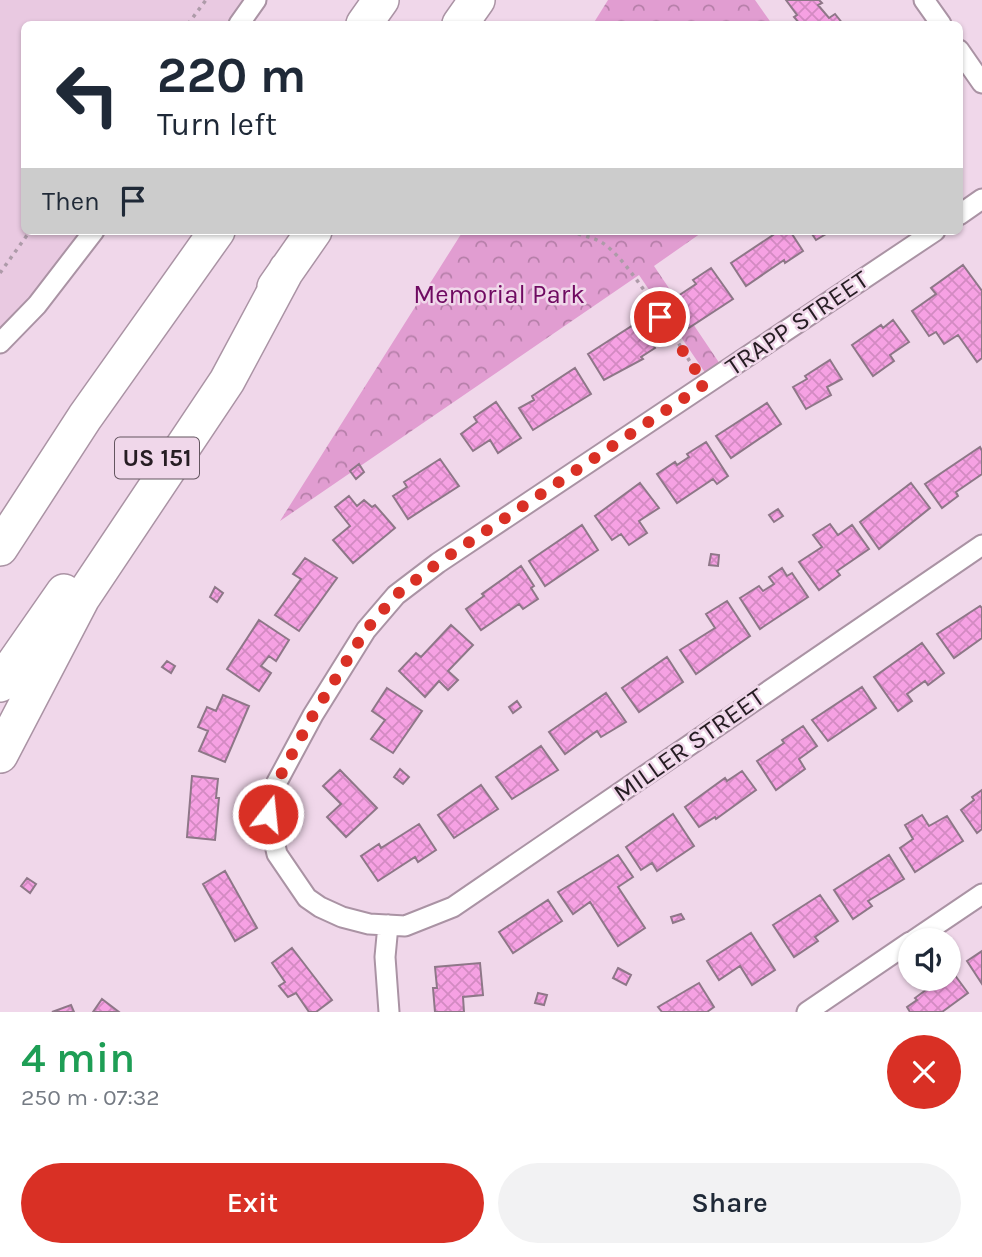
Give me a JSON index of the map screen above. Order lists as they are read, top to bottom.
{
  "streets": {
    "highway": ["US 151"],
    "street": ["TRAPP STREET", "MILLER STREET"]
  },
  "crossings": [
    ["TRAPP STREET", "MILLER STREET"]
  ],
  "parks": ["Memorial Park"],
  "page": {
    "turn": ["220 m", "Turn left"],
    "then": "Then",
    "heading": ["4 min", "250 m · 07:32"],
    "buttons": ["Exit", "Share"]
  }
}
